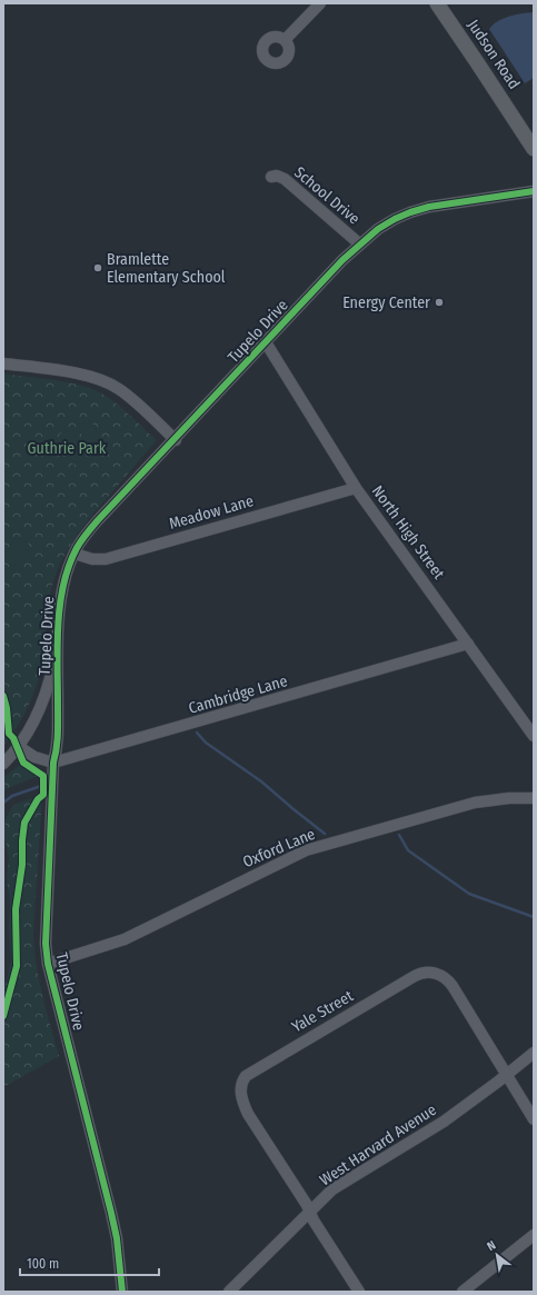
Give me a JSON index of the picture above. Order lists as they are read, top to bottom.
{
  "streets": {
    "main road": ["Judson Road"],
    "street": [
      "School Drive",
      "Tupelo Drive",
      "Meadow Lane",
      "North High Street",
      "Cambridge Lane",
      "Oxford Lane",
      "Yale Street",
      "West Harvard Avenue"
    ]
  },
  "crossings": [
    ["School Drive", "Tupelo Drive"],
    ["Tupelo Drive", "Meadow Lane"],
    ["Tupelo Drive", "North High Street"],
    ["Tupelo Drive", "Cambridge Lane"],
    ["Tupelo Drive", "Oxford Lane"],
    ["Meadow Lane", "North High Street"],
    ["North High Street", "Cambridge Lane"],
    ["Yale Street", "West Harvard Avenue"]
  ],
  "parks": ["Guthrie Park"],
  "places": ["Bramlette Elementary School", "Energy Center"],
  "scale_bar": "100 m",
  "north": "top left"
}
